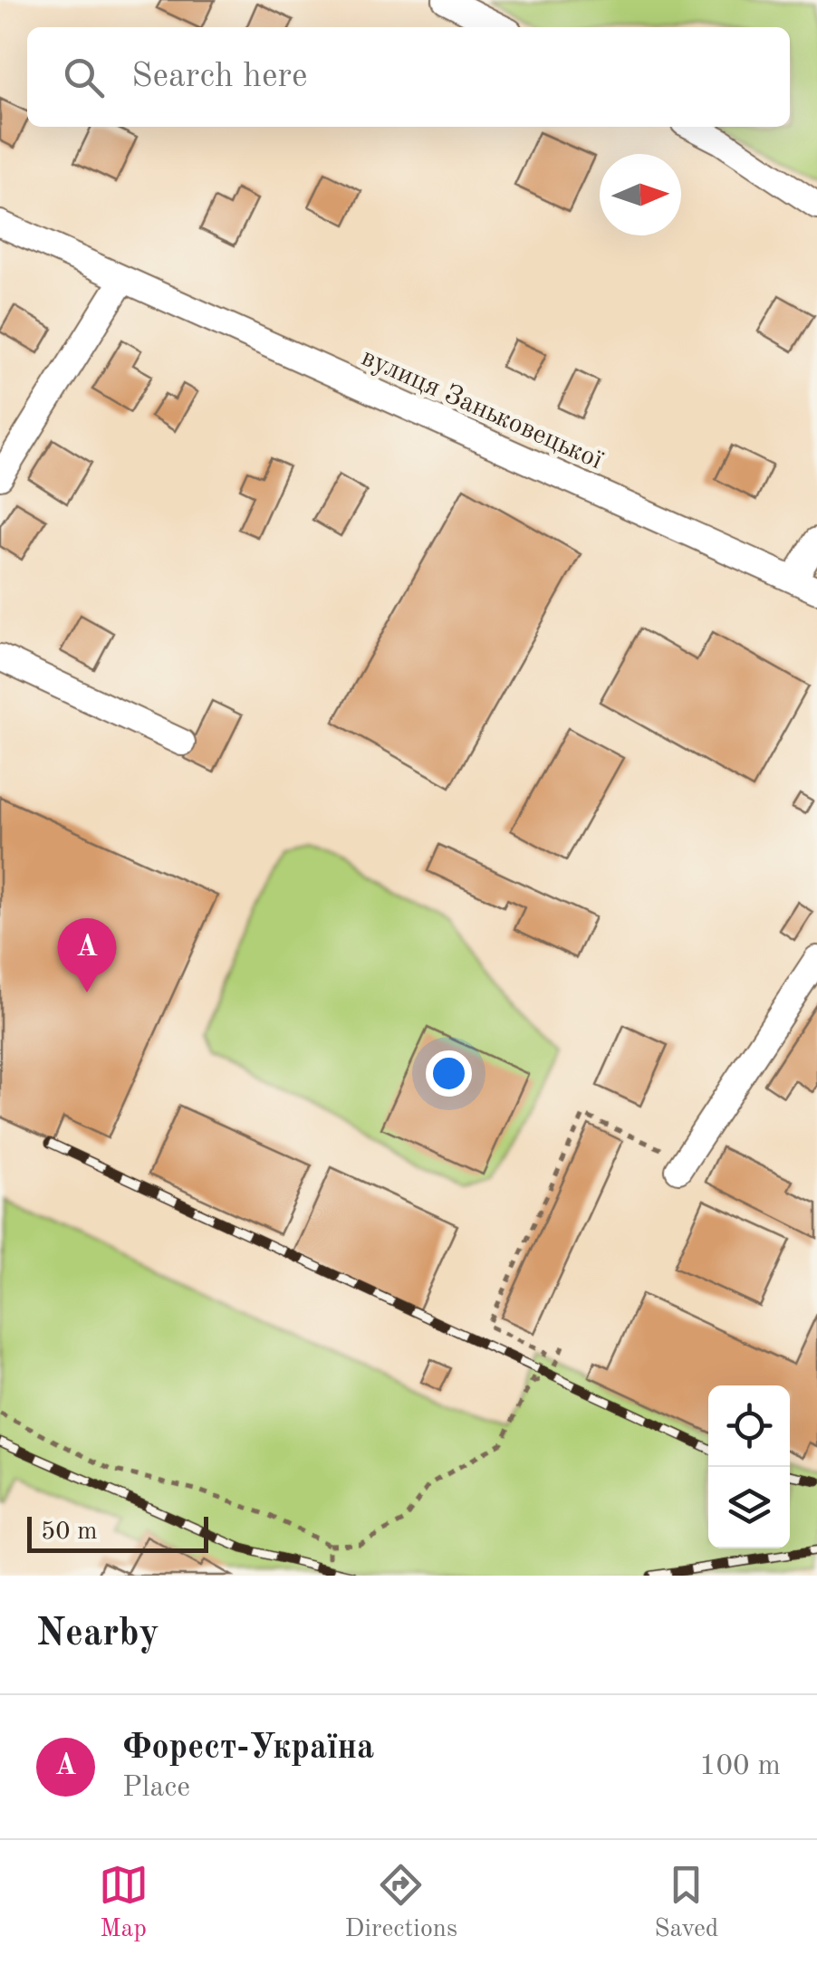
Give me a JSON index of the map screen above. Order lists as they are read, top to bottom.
{
  "streets": {
    "street": ["вулиця Заньковецької"]
  },
  "scale_bar": "50 m",
  "north": "right",
  "page": {
    "search": "Search here",
    "pins": "A",
    "scale": "50 m",
    "heading": "Nearby",
    "list": [
      {
        "mark": "A",
        "name": "Форест-Україна",
        "note": "Place",
        "value": "100 m"
      }
    ],
    "nav": ["Map", "Directions", "Saved"]
  }
}
